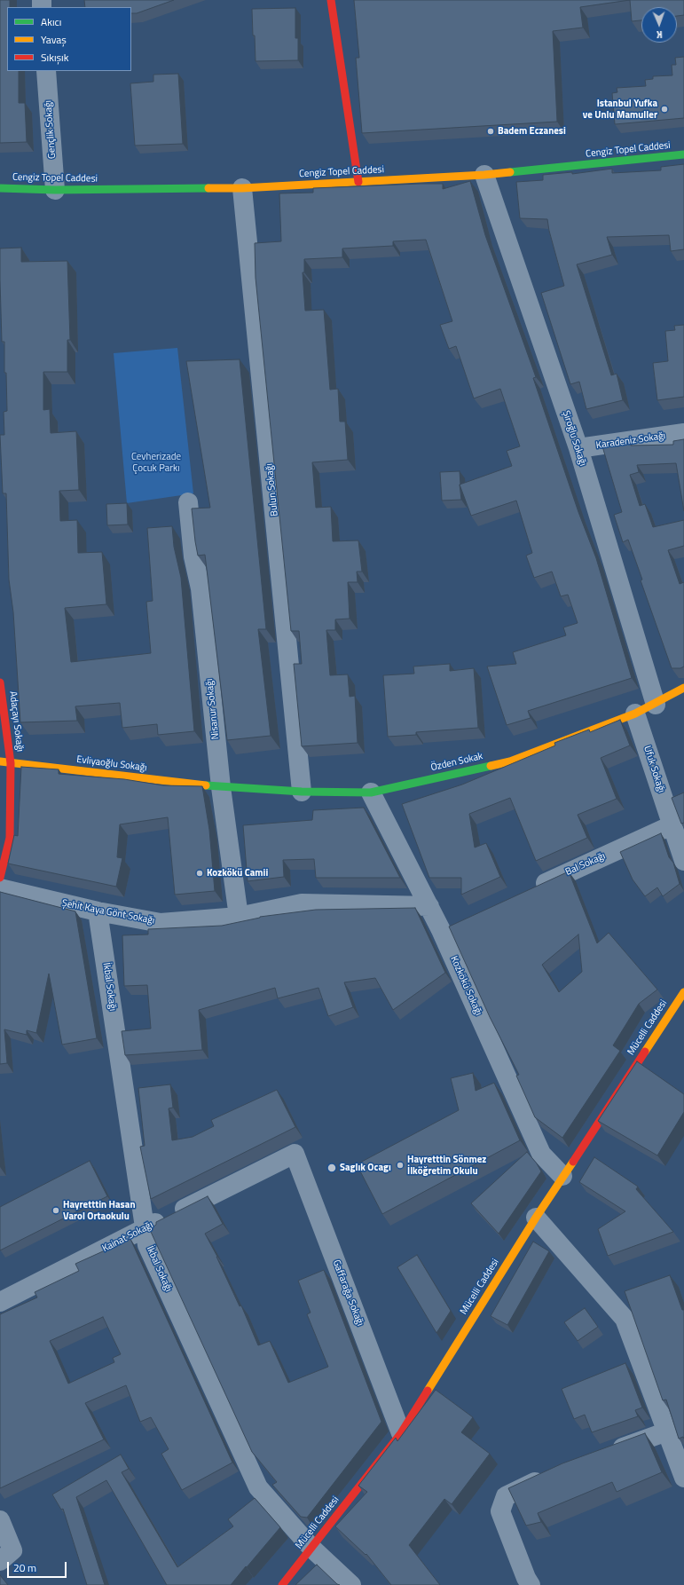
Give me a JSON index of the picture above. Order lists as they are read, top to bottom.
{
  "streets": {
    "main road": [
      "Cengiz Topel Caddesi",
      "Adaçayı Sokağı",
      "Özden Sokak",
      "Evliyaoğlu Sokağı",
      "Mücelli Caddesi"
    ],
    "street": [
      "Gençlik Sokağı",
      "Şiroğlu Sokağı",
      "Karadeniz Sokağı",
      "Bulun Sokağı",
      "Nisanur Sokağı",
      "Ufuk Sokağı",
      "Bal Sokağı",
      "Şehit Kaya Gönt Sokağı",
      "Kozkökü Sokağı",
      "İkbal Sokağı",
      "Kainat Sokağı",
      "Gaffarağa Sokağı"
    ]
  },
  "crossings": [
    ["Gençlik Sokağı", "Cengiz Topel Caddesi"],
    ["Cengiz Topel Caddesi", "Şiroğlu Sokağı"],
    ["Cengiz Topel Caddesi", "Bulun Sokağı"],
    ["Şiroğlu Sokağı", "Karadeniz Sokağı"],
    ["Şiroğlu Sokağı", "Özden Sokak"],
    ["Bulun Sokağı", "Özden Sokak"],
    ["Nisanur Sokağı", "Özden Sokak"],
    ["Nisanur Sokağı", "Evliyaoğlu Sokağı"],
    ["Nisanur Sokağı", "Şehit Kaya Gönt Sokağı"],
    ["Adaçayı Sokağı", "Evliyaoğlu Sokağı"],
    ["Özden Sokak", "Evliyaoğlu Sokağı"],
    ["Özden Sokak", "Ufuk Sokağı"],
    ["Özden Sokak", "Kozkökü Sokağı"],
    ["Ufuk Sokağı", "Bal Sokağı"],
    ["Şehit Kaya Gönt Sokağı", "Kozkökü Sokağı"],
    ["Şehit Kaya Gönt Sokağı", "İkbal Sokağı"],
    ["Kozkökü Sokağı", "Mücelli Caddesi"],
    ["İkbal Sokağı", "Mücelli Caddesi"],
    ["İkbal Sokağı", "Kainat Sokağı"],
    ["Mücelli Caddesi", "Gaffarağa Sokağı"],
    ["Kainat Sokağı", "Gaffarağa Sokağı"]
  ],
  "parks": ["Cevherizade Çocuk Parkı"],
  "places": [
    "Istanbul Yufka ve Unlu Mamuller",
    "Badem Eczanesi",
    "Kozkökü Camii",
    "Hayretttin Sönmez İlköğretim Okulu",
    "Saglık Ocagı",
    "Hayretttin Hasan Varol Ortaokulu"
  ],
  "legend": ["Akıcı", "Yavaş", "Sıkışık"],
  "scale_bar": "20 m",
  "north": "bottom"
}
